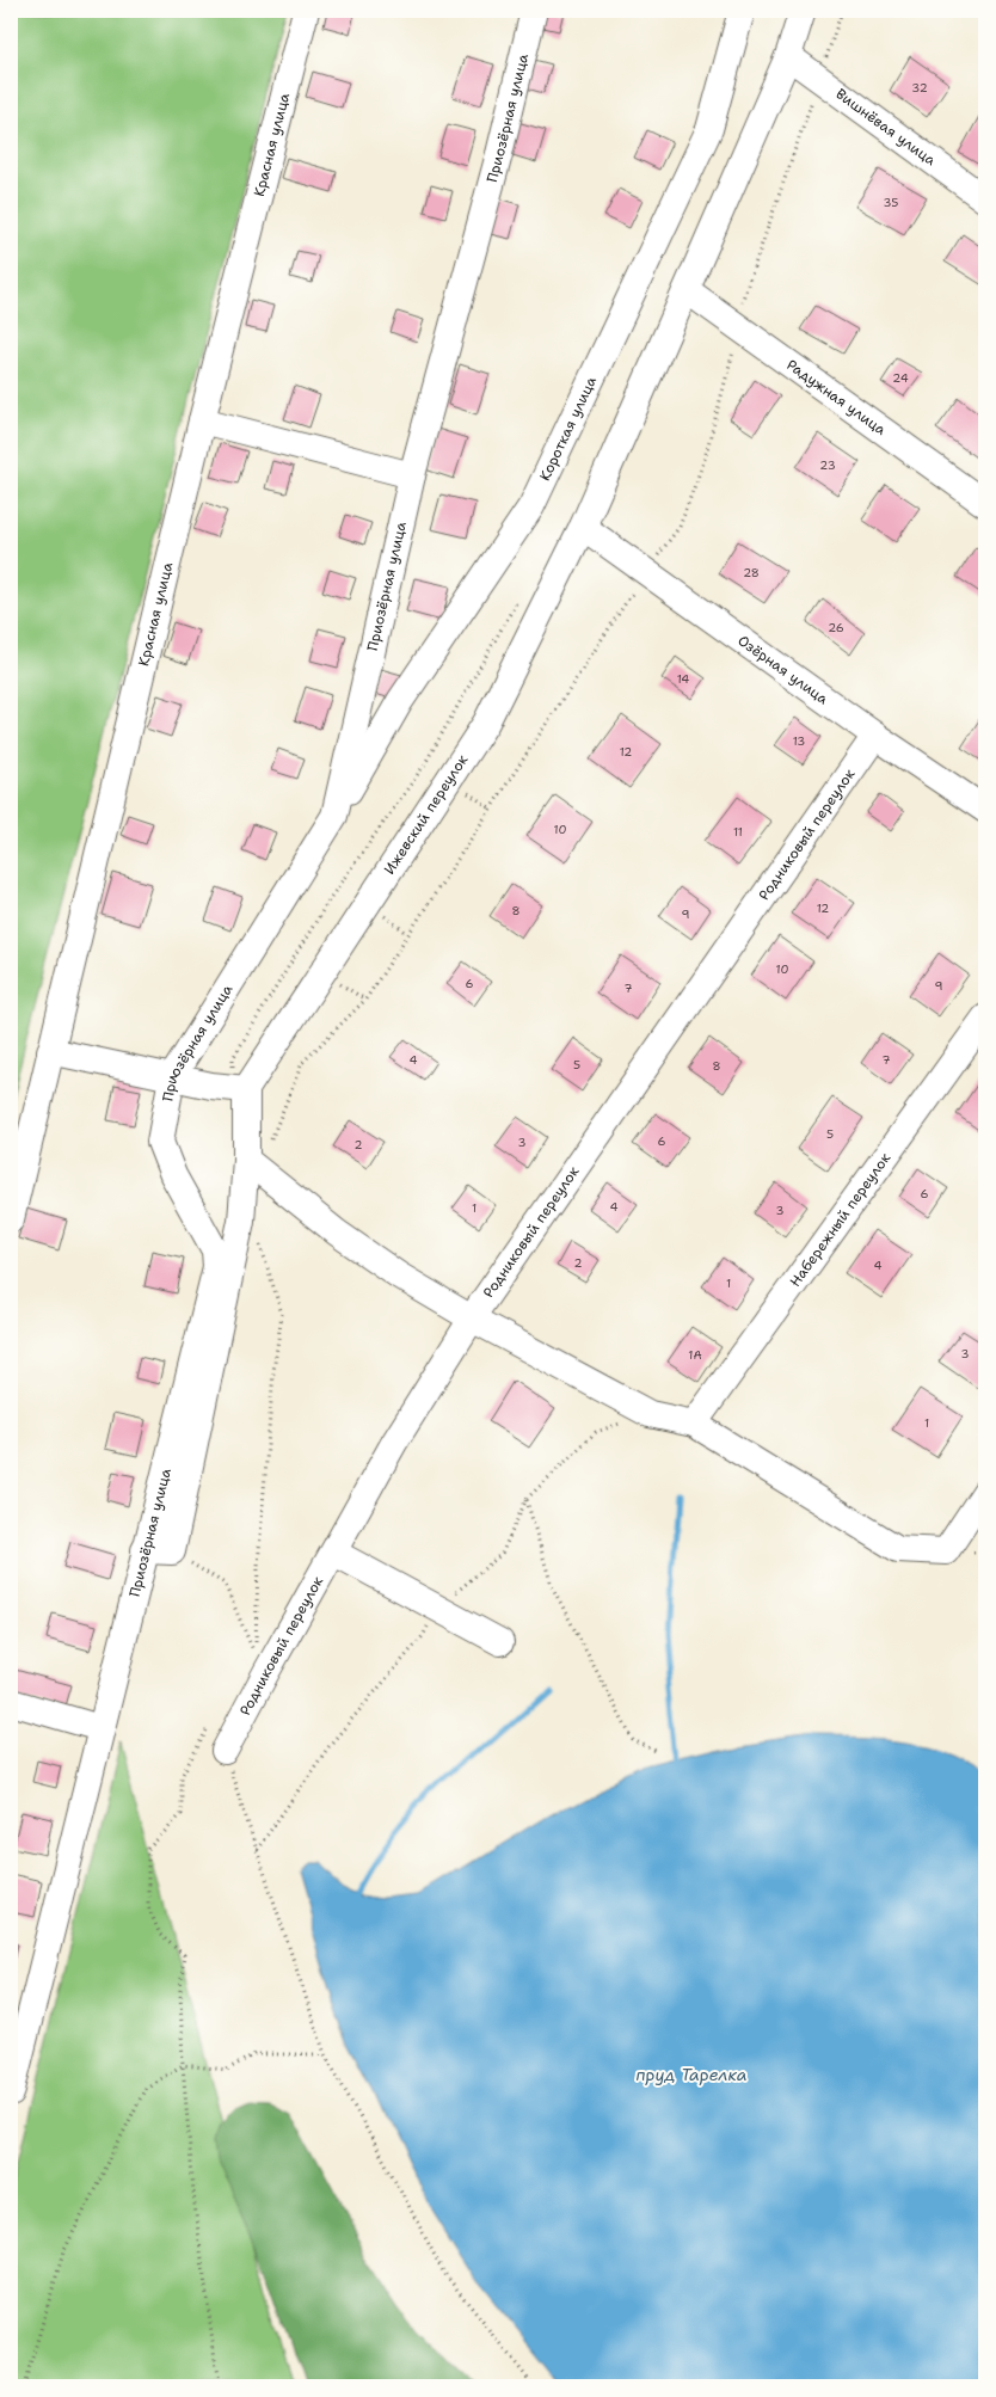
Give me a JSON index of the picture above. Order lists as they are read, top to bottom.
{
  "streets": {
    "street": [
      "Приозёрная улица",
      "Вишнёвая улица",
      "Красная улица",
      "Радужная улица",
      "Короткая улица",
      "Озёрная улица",
      "Ижевский переулок",
      "Родниковый переулок",
      "Набережный переулок"
    ]
  },
  "crossings": [
    ["Приозёрная улица", "Короткая улица"],
    ["Вишнёвая улица", "Ижевский переулок"],
    ["Радужная улица", "Ижевский переулок"],
    ["Озёрная улица", "Ижевский переулок"],
    ["Озёрная улица", "Родниковый переулок"]
  ],
  "water": ["пруд Тарелка"],
  "house_numbers": [
    "32",
    "35",
    "24",
    "23",
    "28",
    "26",
    "14",
    "13",
    "12",
    "10",
    "11",
    "12",
    "8",
    "9",
    "10",
    "6",
    "9",
    "7",
    "4",
    "7",
    "5",
    "8",
    "5",
    "6",
    "3",
    "2",
    "6",
    "4",
    "1",
    "3",
    "2",
    "4",
    "1",
    "3",
    "1А",
    "1"
  ]
}
